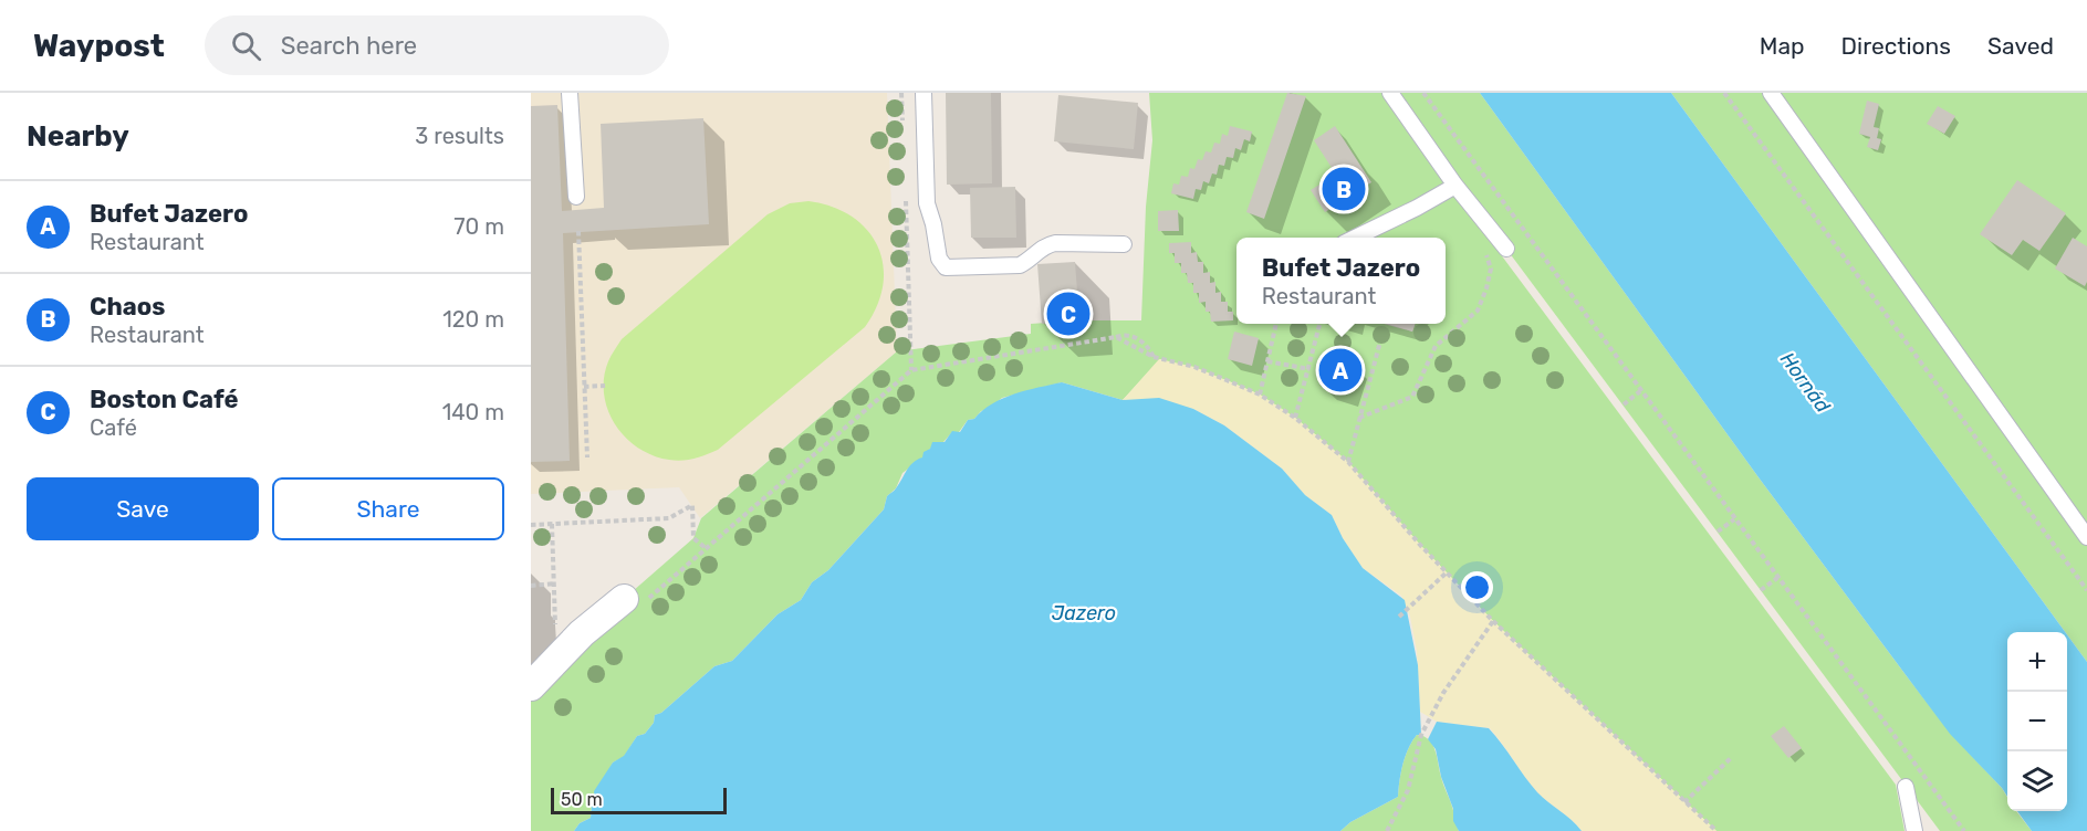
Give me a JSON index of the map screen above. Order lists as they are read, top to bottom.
{
  "water": ["Hornád", "Jazero"],
  "scale_bar": "50 m",
  "page": {
    "header": "Waypost",
    "search": "Search here",
    "nav": ["Map", "Directions", "Saved"],
    "heading": ["Nearby", "3 results"],
    "pins": ["B", "C", "A"],
    "list": [
      {
        "mark": "A",
        "name": "Bufet Jazero",
        "note": "Restaurant",
        "value": "70 m"
      },
      {
        "mark": "B",
        "name": "Chaos",
        "note": "Restaurant",
        "value": "120 m"
      },
      {
        "mark": "C",
        "name": "Boston Café",
        "note": "Café",
        "value": "140 m"
      }
    ],
    "popup": ["Bufet Jazero", "Restaurant"],
    "buttons": ["Save", "Share"],
    "map_buttons": ["+", "−"],
    "scale": "50 m"
  }
}
